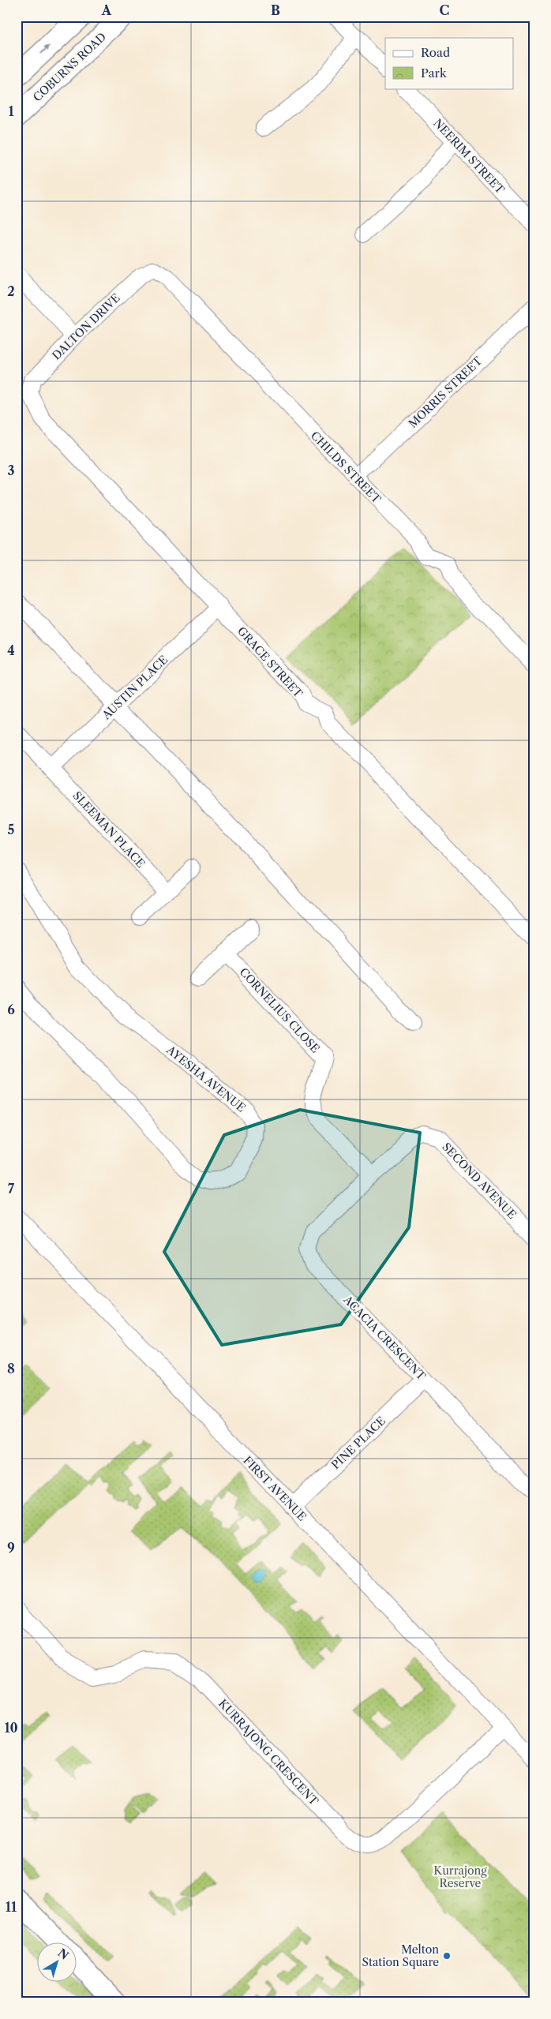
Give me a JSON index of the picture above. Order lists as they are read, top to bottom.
{
  "streets": {
    "street": [
      "COBURNS ROAD",
      "NEERIM STREET",
      "DALTON DRIVE",
      "MORRIS STREET",
      "CHILDS STREET",
      "GRACE STREET",
      "AUSTIN PLACE",
      "SLEEMAN PLACE",
      "CORNELIUS CLOSE",
      "AYESHA AVENUE",
      "SECOND AVENUE",
      "ACACIA CRESCENT",
      "PINE PLACE",
      "FIRST AVENUE",
      "KURRAJONG CRESCENT"
    ]
  },
  "crossings": [
    ["DALTON DRIVE", "CHILDS STREET"],
    ["DALTON DRIVE", "GRACE STREET"],
    ["MORRIS STREET", "CHILDS STREET"],
    ["GRACE STREET", "AUSTIN PLACE"],
    ["AUSTIN PLACE", "SLEEMAN PLACE"],
    ["CORNELIUS CLOSE", "SECOND AVENUE"],
    ["CORNELIUS CLOSE", "ACACIA CRESCENT"],
    ["SECOND AVENUE", "ACACIA CRESCENT"],
    ["ACACIA CRESCENT", "PINE PLACE"],
    ["PINE PLACE", "FIRST AVENUE"],
    ["FIRST AVENUE", "KURRAJONG CRESCENT"]
  ],
  "parks": ["Kurrajong Reserve"],
  "places": ["Melton Station Square"],
  "legend": ["Road", "Park"],
  "north": "top right",
  "grid": {
    "columns": ["A", "B", "C"],
    "rows": [
      "1",
      "2",
      "3",
      "4",
      "5",
      "6",
      "7",
      "8",
      "9",
      "10",
      "11"
    ]
  }
}
